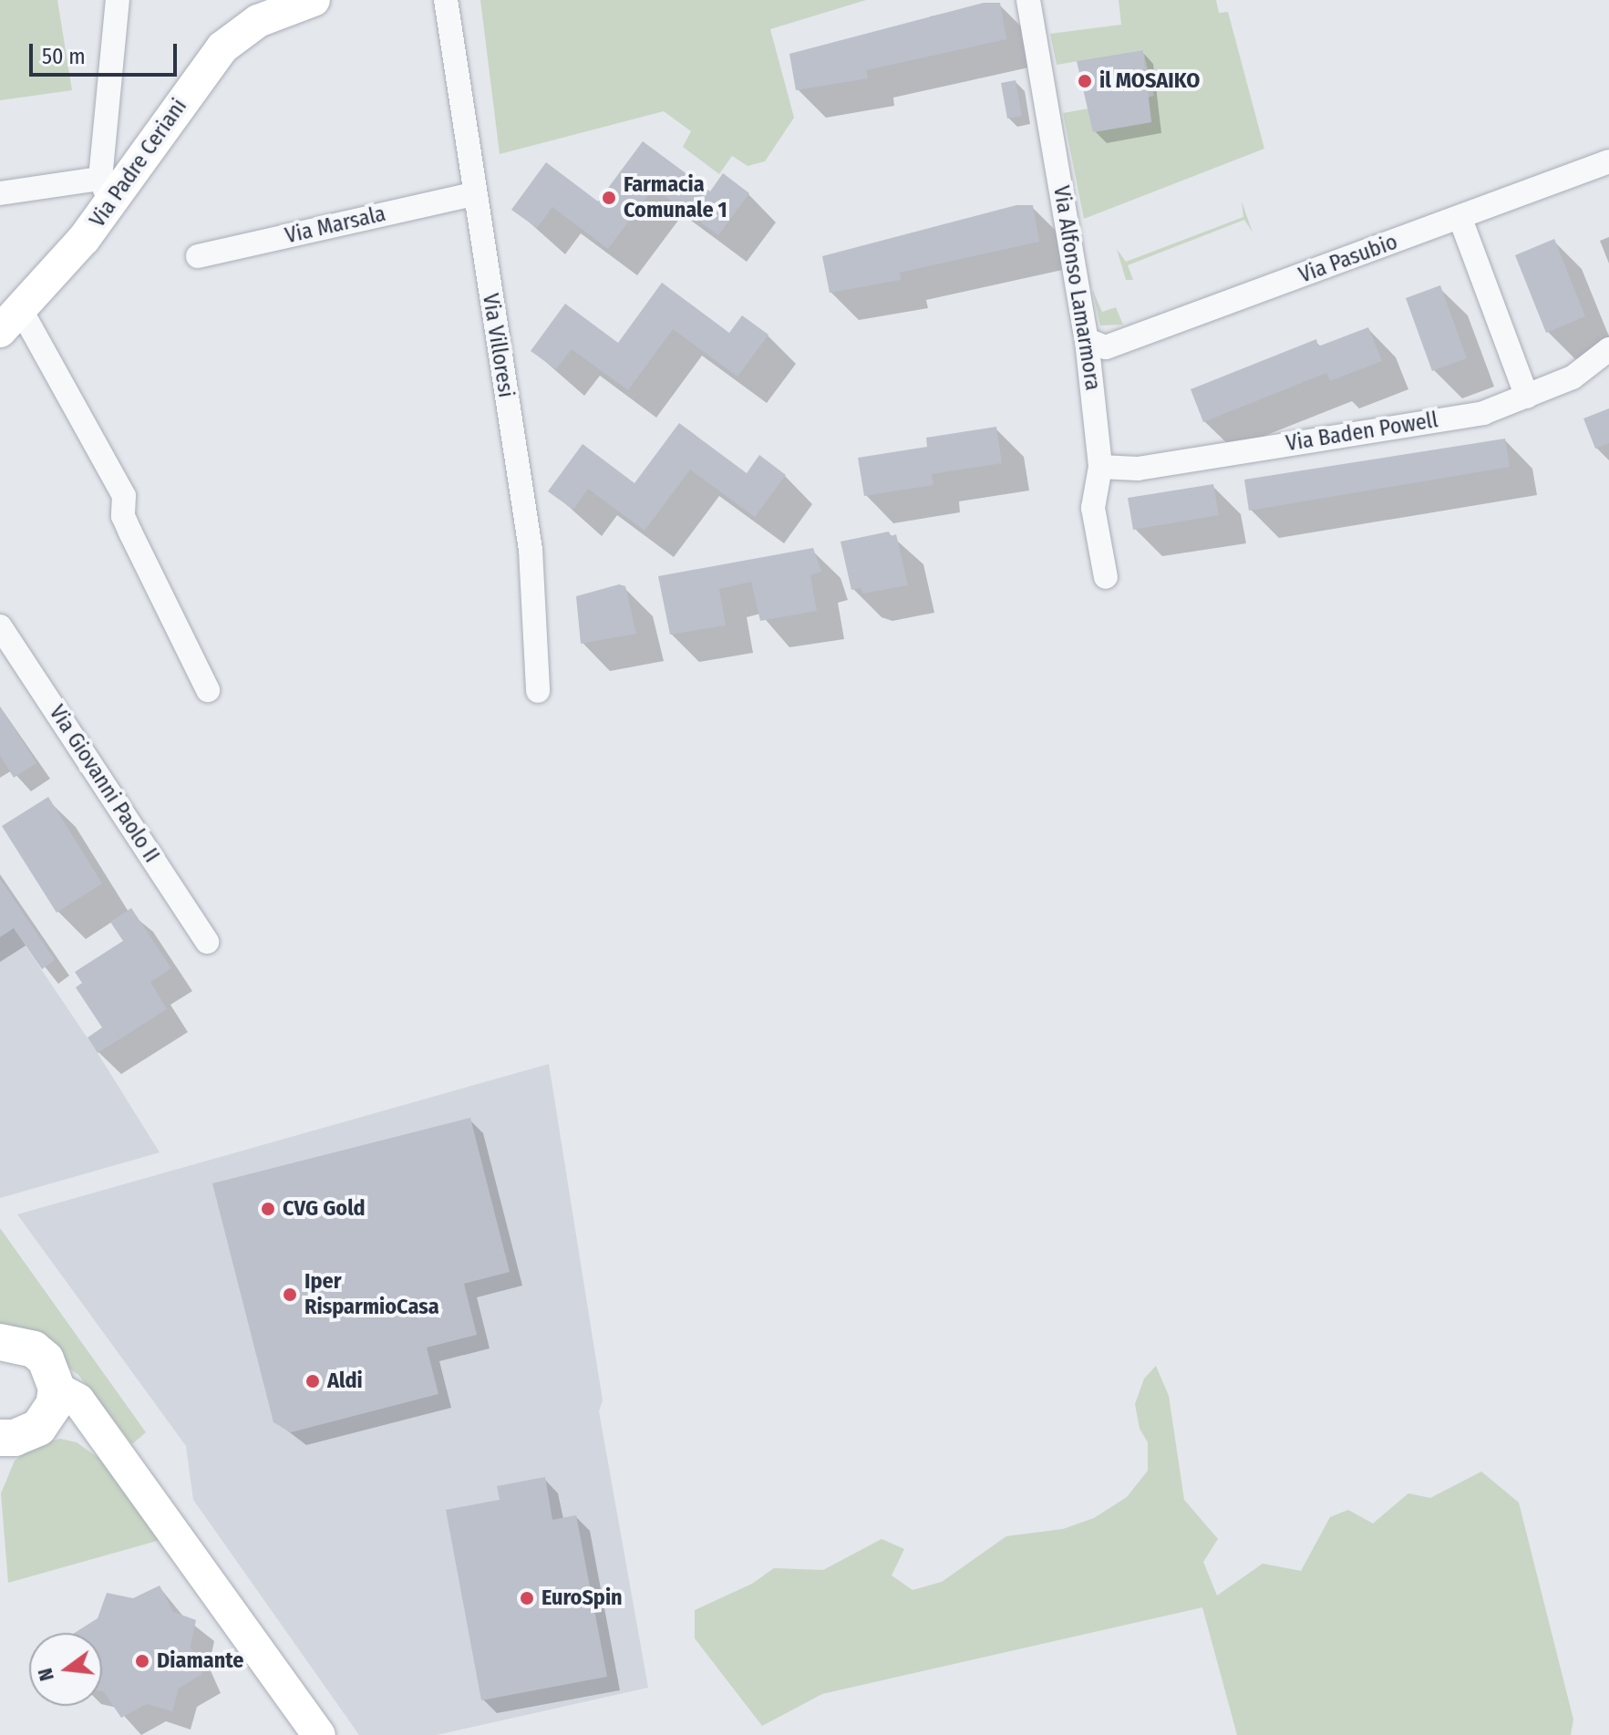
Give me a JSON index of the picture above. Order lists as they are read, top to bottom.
{
  "streets": {
    "street": [
      "Via Padre Ceriani",
      "Via Marsala",
      "Via Pasubio",
      "Via Alfonso Lamarmora",
      "Via Villoresi",
      "Via Baden Powell",
      "Via Giovanni Paolo II"
    ]
  },
  "crossings": [
    ["Via Marsala", "Via Villoresi"],
    ["Via Pasubio", "Via Alfonso Lamarmora"],
    ["Via Alfonso Lamarmora", "Via Baden Powell"]
  ],
  "places": [
    "il MOSAIKO",
    "Farmacia Comunale 1",
    "CVG Gold",
    "Iper RisparmioCasa",
    "Aldi",
    "EuroSpin",
    "Diamante"
  ],
  "scale_bar": "50 m",
  "north": "left"
}
